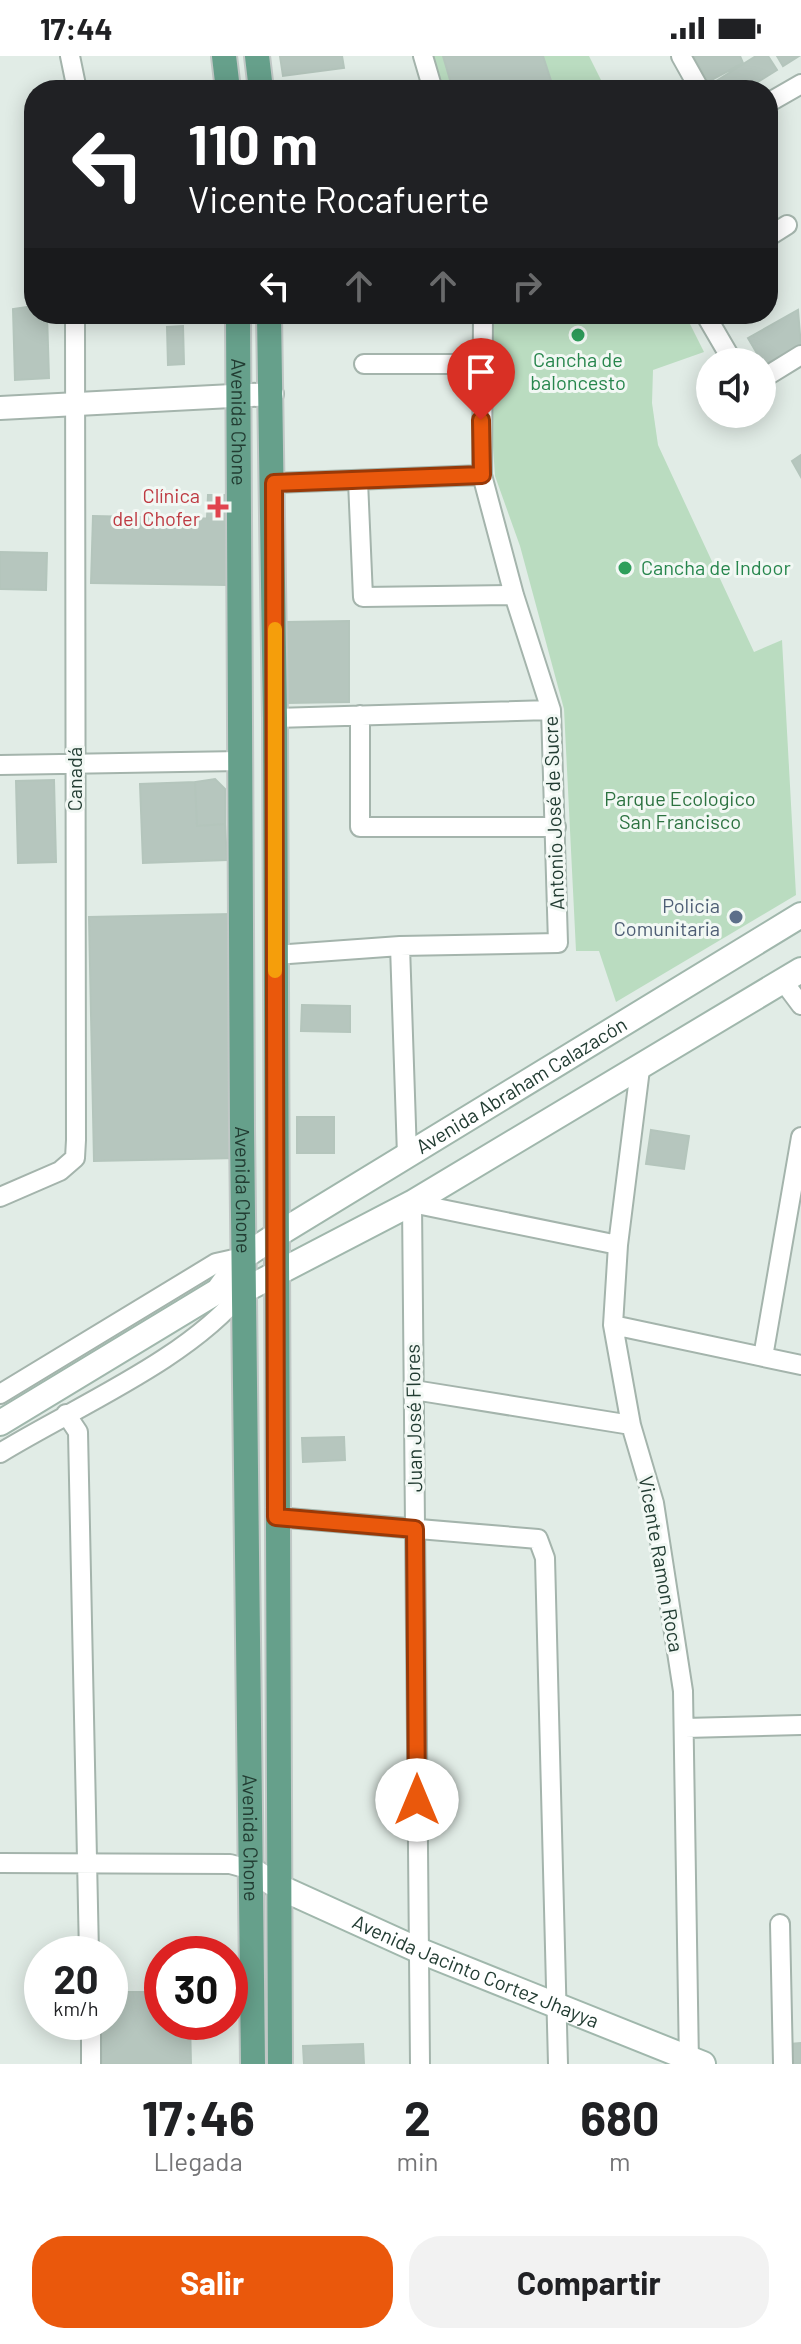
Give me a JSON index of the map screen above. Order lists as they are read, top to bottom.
{
  "streets": {
    "main road": ["Avenida Chone", "Avenida Abraham Calazacón", "Avenida Jacinto Cortez Jhayya"],
    "street": [
      "Canadá",
      "Antonio José de Sucre",
      "Juan José Flores",
      "Vicente Ramon Roca"
    ]
  },
  "crossings": [
    ["Avenida Chone", "Antonio José de Sucre"],
    ["Avenida Chone", "Avenida Abraham Calazacón"],
    ["Avenida Chone", "Avenida Jacinto Cortez Jhayya"],
    ["Juan José Flores", "Avenida Jacinto Cortez Jhayya"],
    ["Vicente Ramon Roca", "Avenida Jacinto Cortez Jhayya"]
  ],
  "parks": ["Parque Ecologico San Francisco"],
  "places": {
    "other": ["Cancha de baloncesto", "Cancha de Indoor", "Policia Comunitaria"],
    "health": ["Clínica del Chofer"]
  },
  "page": {
    "status": "17:44",
    "turn": ["110 m", "Vicente Rocafuerte"],
    "speed": "20 km/h",
    "limit": "30",
    "eta": [
      "17:46",
      "Llegada",
      "2",
      "min",
      "680",
      "m"
    ],
    "buttons": ["Salir", "Compartir"]
  }
}
